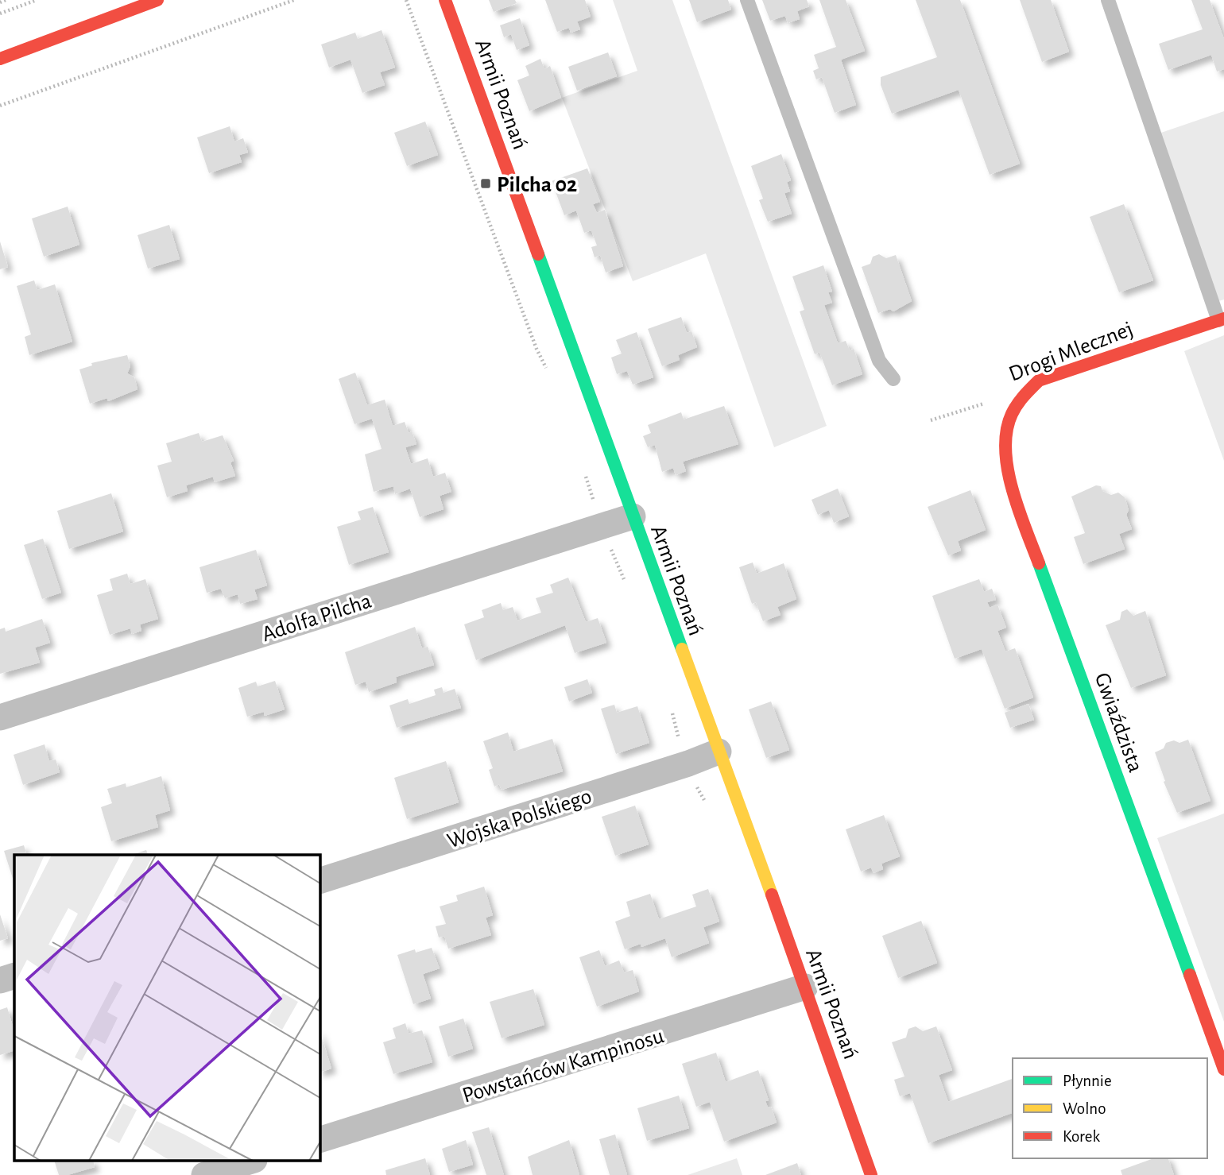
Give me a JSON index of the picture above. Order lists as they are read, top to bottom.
{
  "streets": {
    "street": [
      "Armii Poznań",
      "Drogi Mlecznej",
      "Adolfa Pilcha",
      "Gwiaździsta",
      "Wojska Polskiego",
      "Powstańców Kampinosu"
    ]
  },
  "crossings": [
    ["Armii Poznań", "Adolfa Pilcha"],
    ["Armii Poznań", "Wojska Polskiego"],
    ["Armii Poznań", "Powstańców Kampinosu"],
    ["Drogi Mlecznej", "Gwiaździsta"]
  ],
  "places": {
    "transit": ["Pilcha 02"]
  },
  "legend": ["Płynnie", "Wolno", "Korek"]
}
